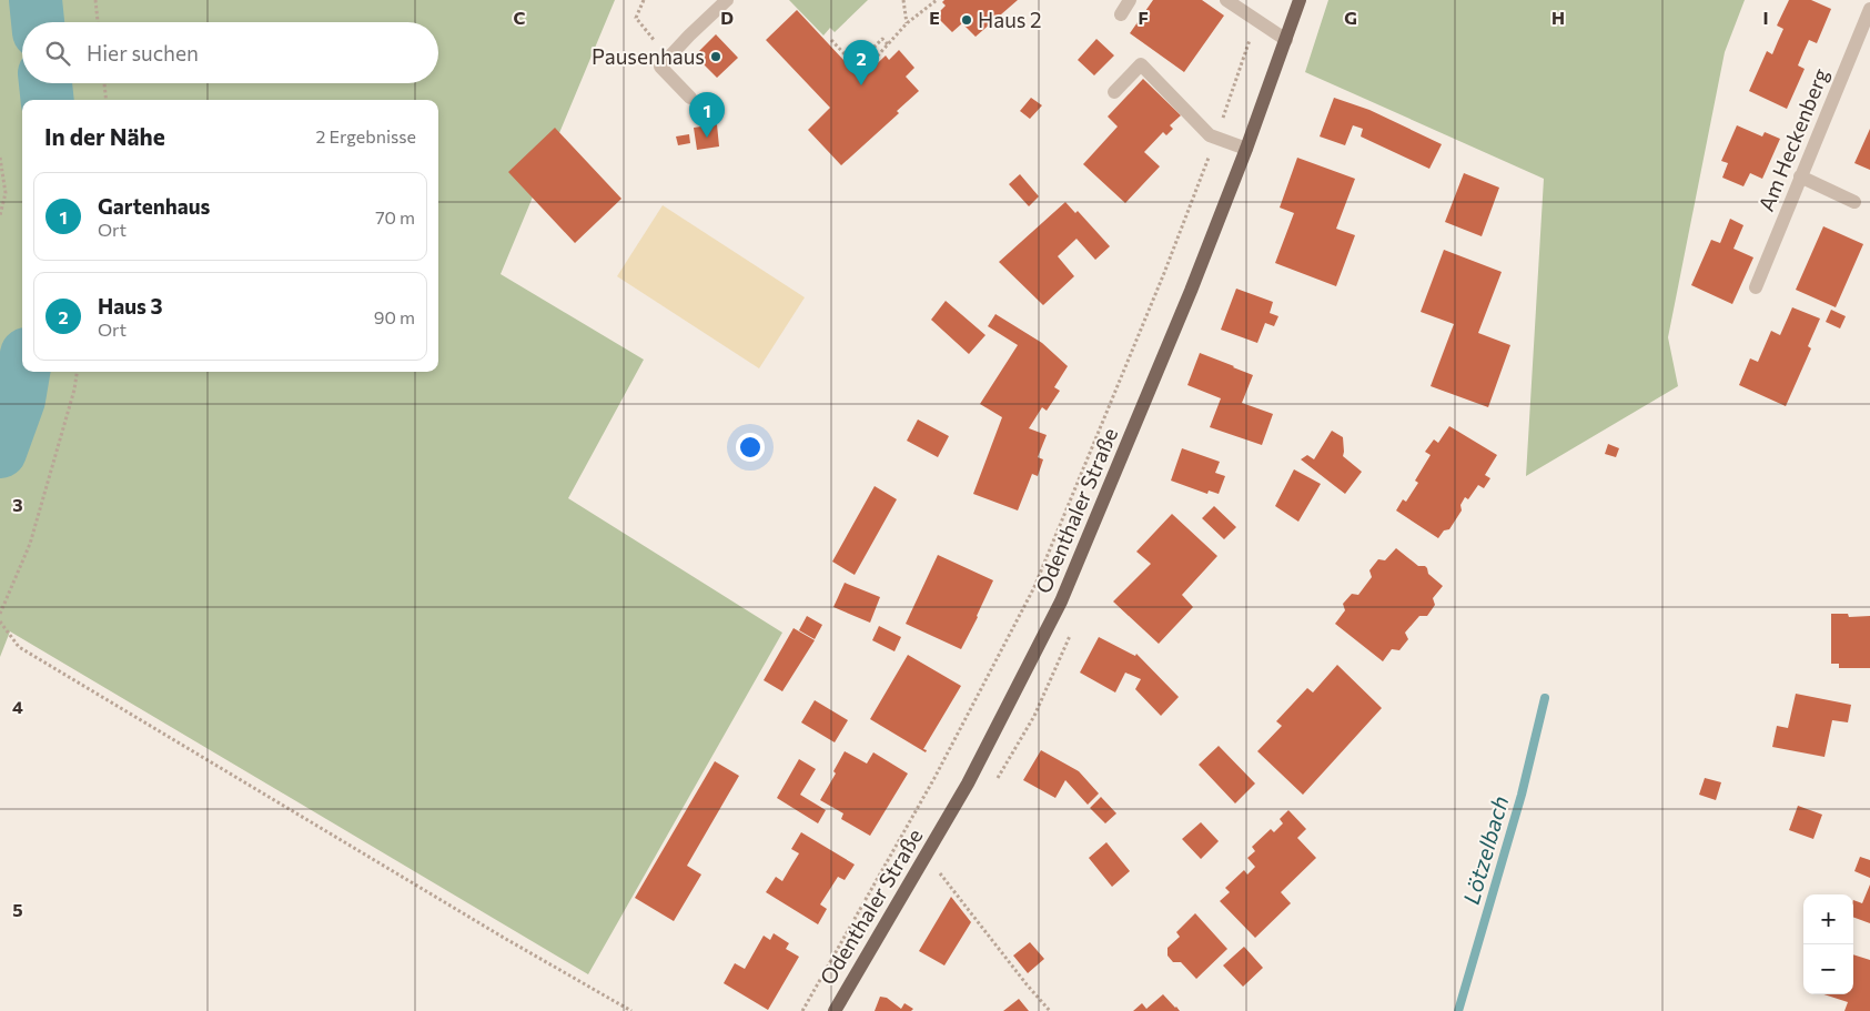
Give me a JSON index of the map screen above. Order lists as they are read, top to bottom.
{
  "streets": {
    "main road": ["Odenthaler Straße"],
    "street": ["Am Heckenberg"]
  },
  "water": ["Lötzelbach"],
  "places": ["Haus 2", "Pausenhaus"],
  "page": {
    "search": "Hier suchen",
    "pins": ["2", "1"],
    "heading": ["In der Nähe", "2 Ergebnisse"],
    "list": [
      {
        "mark": "1",
        "name": "Gartenhaus",
        "note": "Ort",
        "value": "70 m"
      },
      {
        "mark": "2",
        "name": "Haus 3",
        "note": "Ort",
        "value": "90 m"
      }
    ],
    "map_buttons": ["+", "−"]
  },
  "grid": {
    "columns": [
      "C",
      "D",
      "E",
      "F",
      "G",
      "H",
      "I"
    ],
    "rows": ["3", "4", "5"]
  }
}
